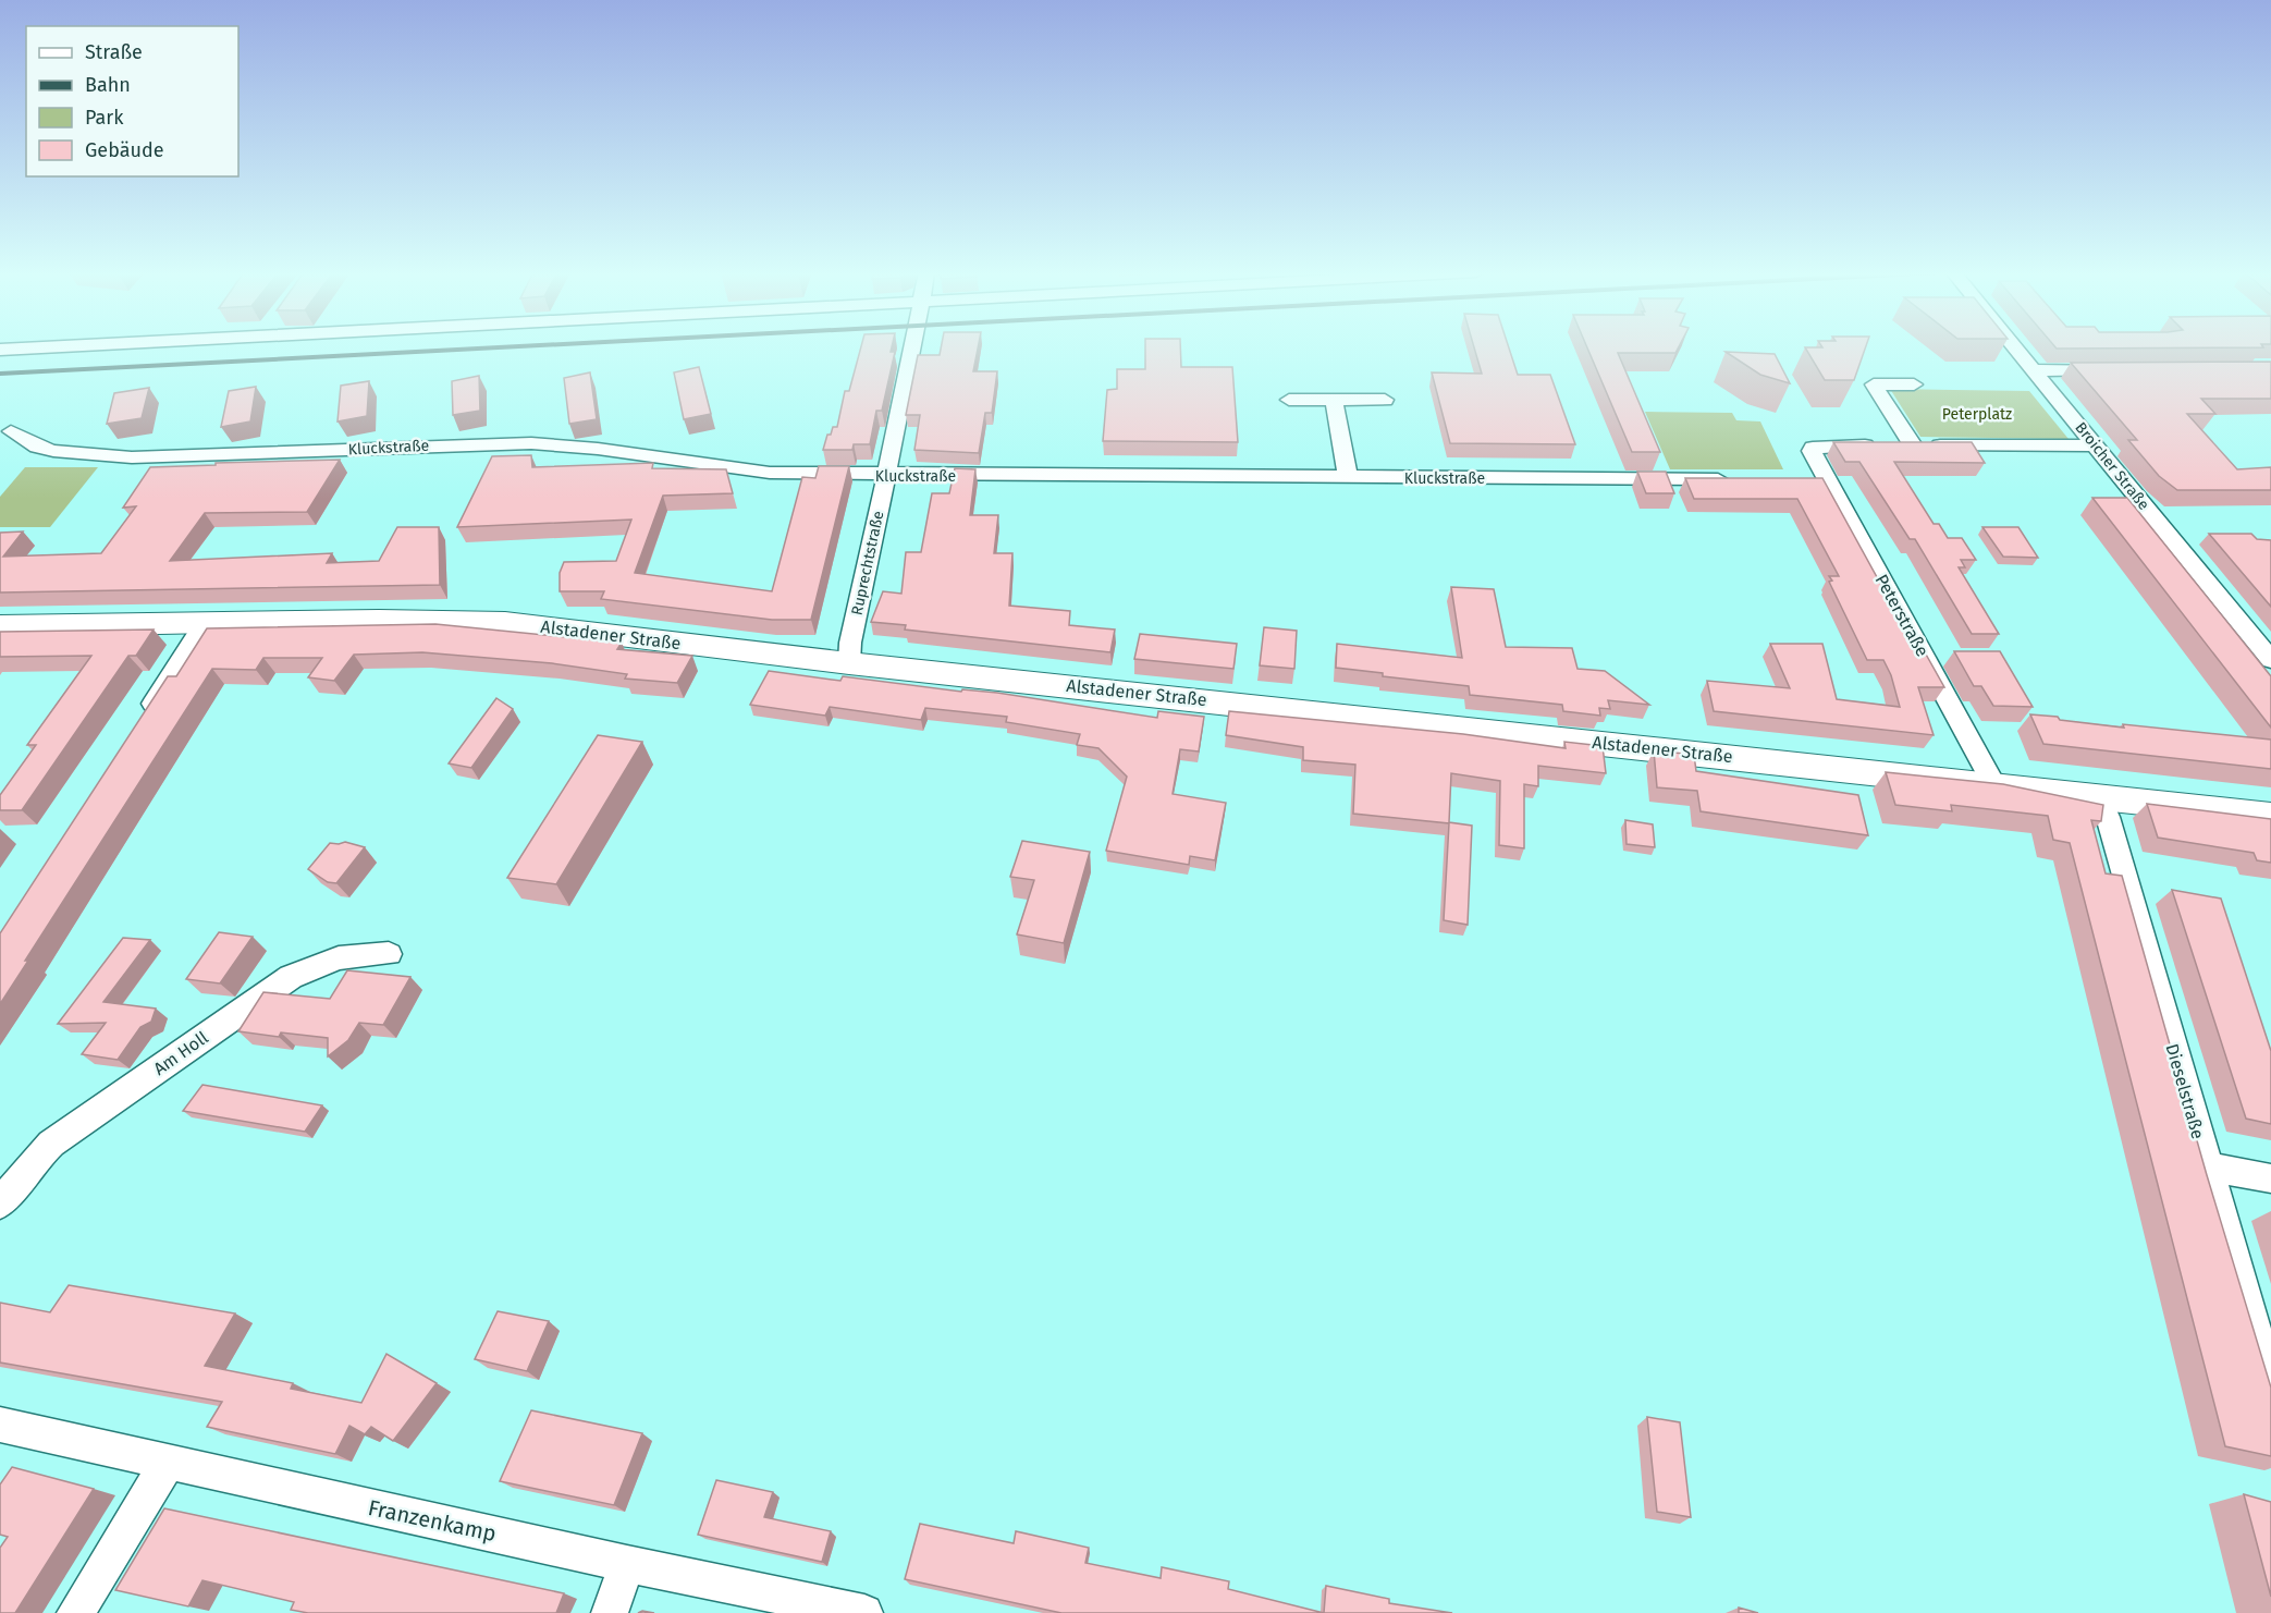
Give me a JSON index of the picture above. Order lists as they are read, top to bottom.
{
  "streets": {
    "street": [
      "Kluckstraße",
      "Broicher Straße",
      "Ruprechtstraße",
      "Peterstraße",
      "Alstadener Straße",
      "Am Holl",
      "Dieselstraße",
      "Franzenkamp"
    ]
  },
  "crossings": [
    ["Kluckstraße", "Ruprechtstraße"],
    ["Ruprechtstraße", "Alstadener Straße"],
    ["Peterstraße", "Alstadener Straße"],
    ["Alstadener Straße", "Dieselstraße"]
  ],
  "parks": ["Peterplatz"],
  "legend": [
    "Straße",
    "Bahn",
    "Park",
    "Gebäude"
  ]
}
